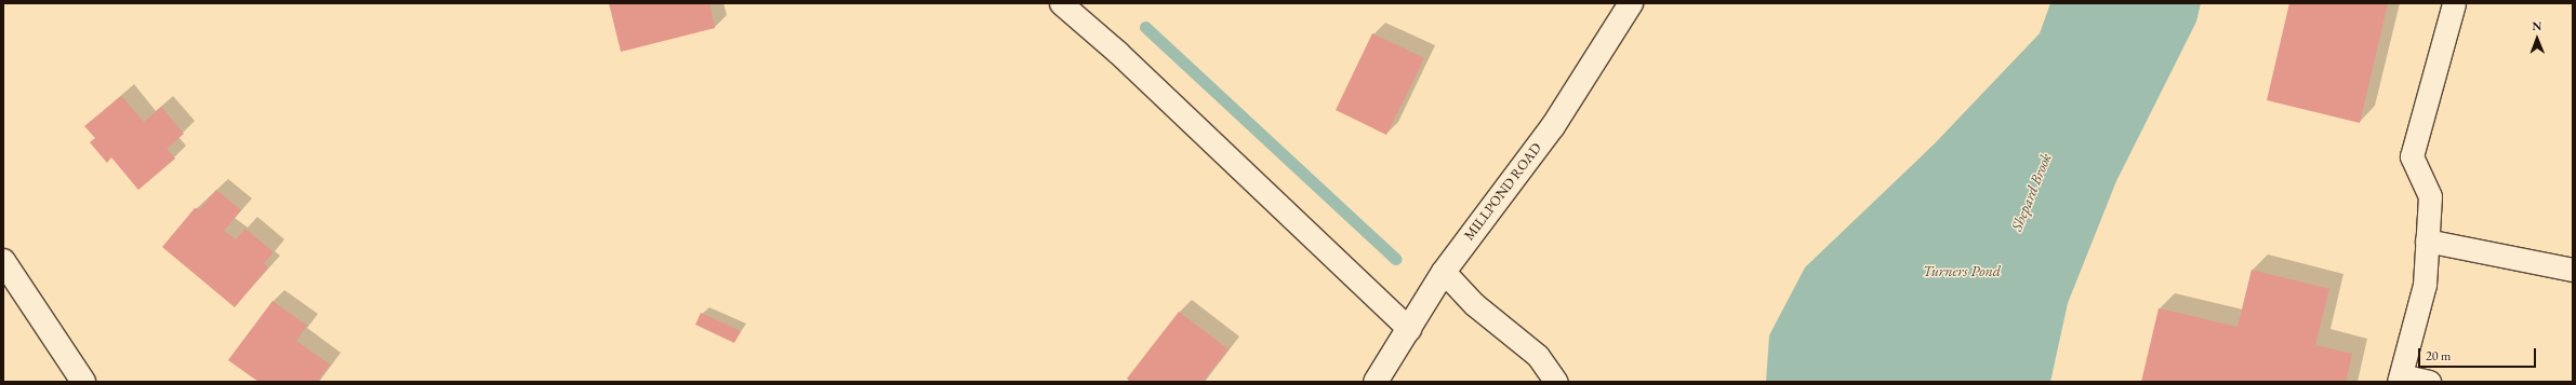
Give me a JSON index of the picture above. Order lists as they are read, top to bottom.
{
  "streets": {
    "street": ["MILLPOND ROAD"]
  },
  "water": ["Shepard Brook", "Turners Pond"],
  "scale_bar": "20 m",
  "north": "top"
}
